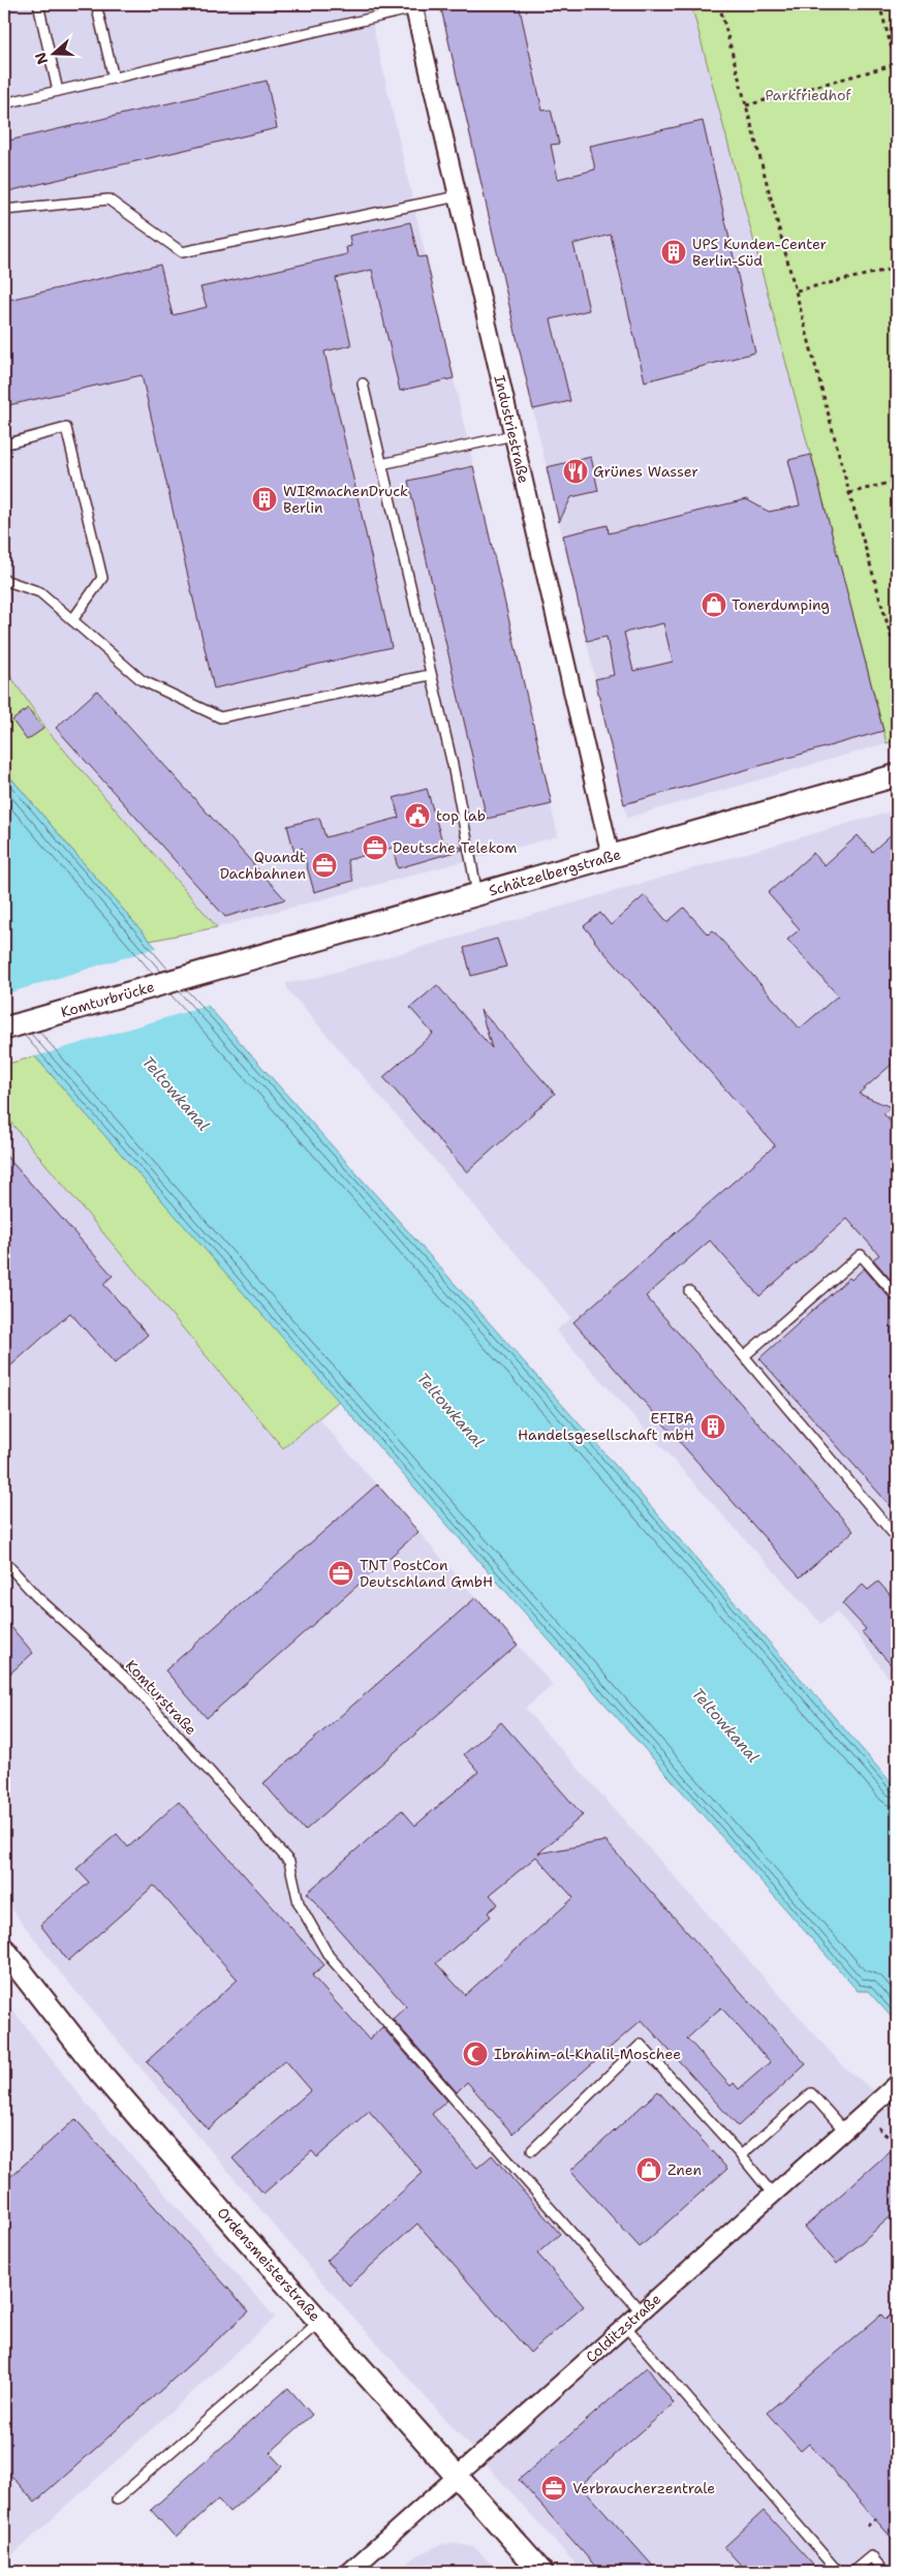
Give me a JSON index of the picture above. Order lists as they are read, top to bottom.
{
  "streets": {
    "street": [
      "Industriestraße",
      "Schätzelbergstraße",
      "Komturbrücke",
      "Ordensmeisterstraße",
      "Colditzstraße"
    ],
    "lane": ["Komturstraße"]
  },
  "crossings": [
    ["Industriestraße", "Schätzelbergstraße"],
    ["Schätzelbergstraße", "Komturbrücke"],
    ["Komturstraße", "Colditzstraße"],
    ["Ordensmeisterstraße", "Colditzstraße"]
  ],
  "water": ["Teltowkanal"],
  "parks": ["Parkfriedhof"],
  "places": {
    "building": ["UPS Kunden-Center Berlin-Süd", "WIRmachenDruck Berlin", "EFIBA Handelsgesellschaft mbH"],
    "restaurant": ["Grünes Wasser"],
    "shop": ["Tonerdumping", "Znen"],
    "public building": ["top lab"],
    "office": [
      "Deutsche Telekom",
      "Quandt Dachbahnen",
      "TNT PostCon Deutschland GmbH",
      "Verbraucherzentrale"
    ],
    "mosque": ["Ibrahim-al-Khalil-Moschee"]
  },
  "north": "left"
}
